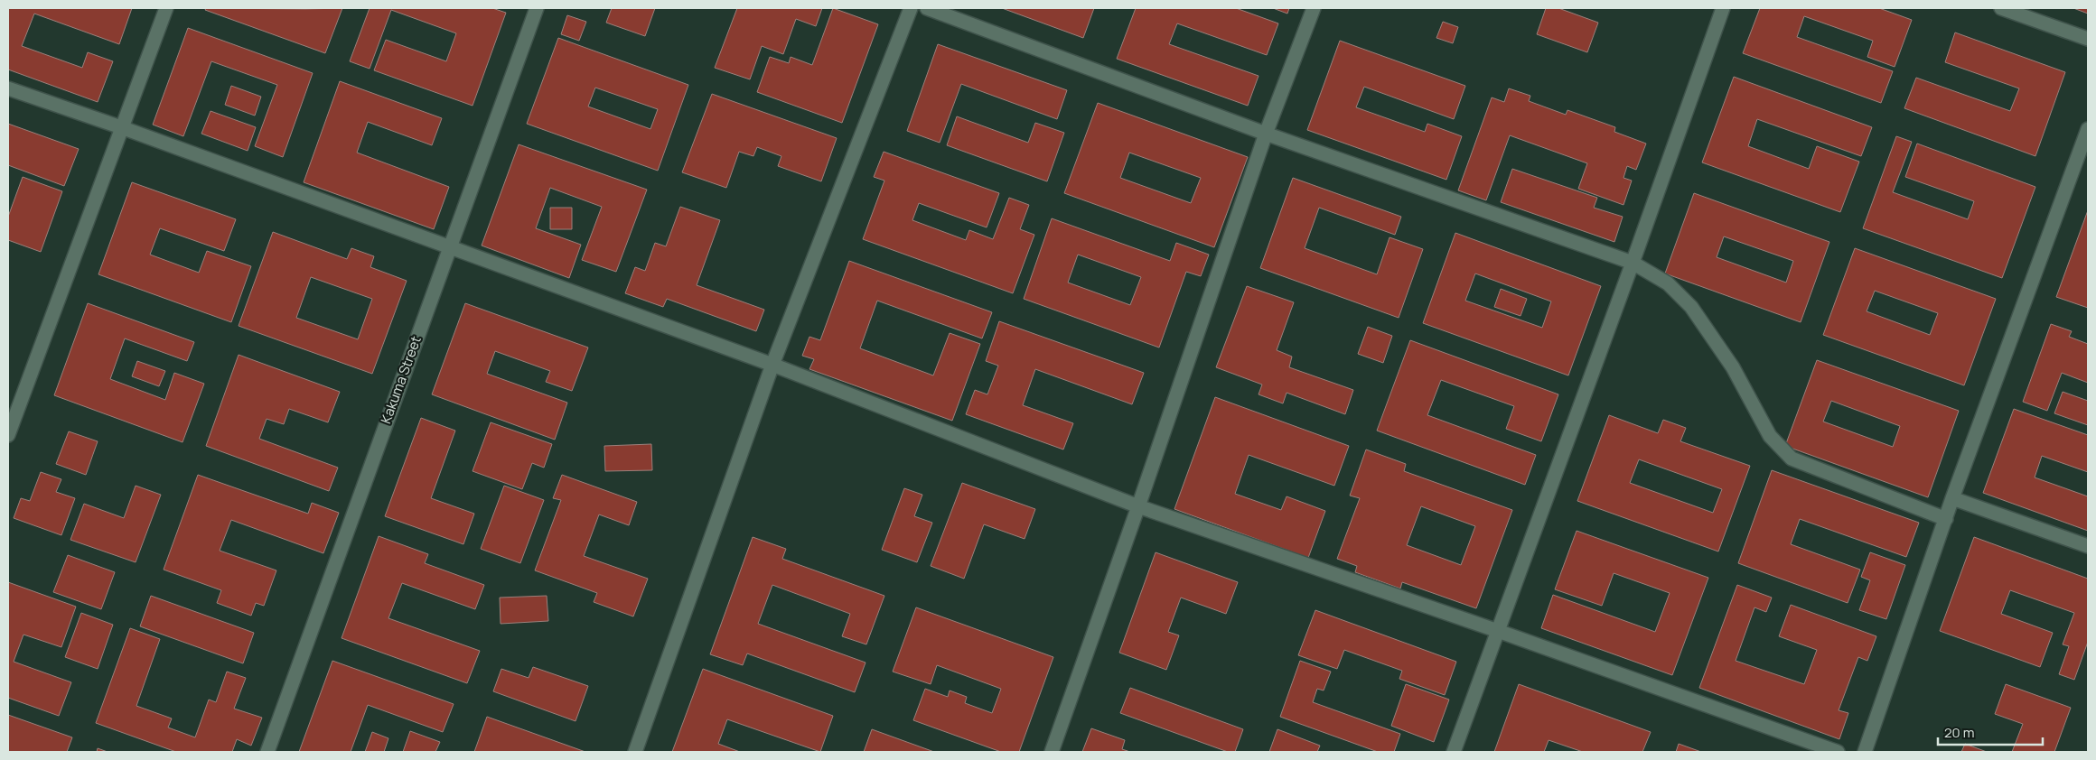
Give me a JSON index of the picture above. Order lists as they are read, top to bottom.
{
  "streets": {
    "street": ["Kakuma Street"]
  },
  "scale_bar": "20 m"
}
